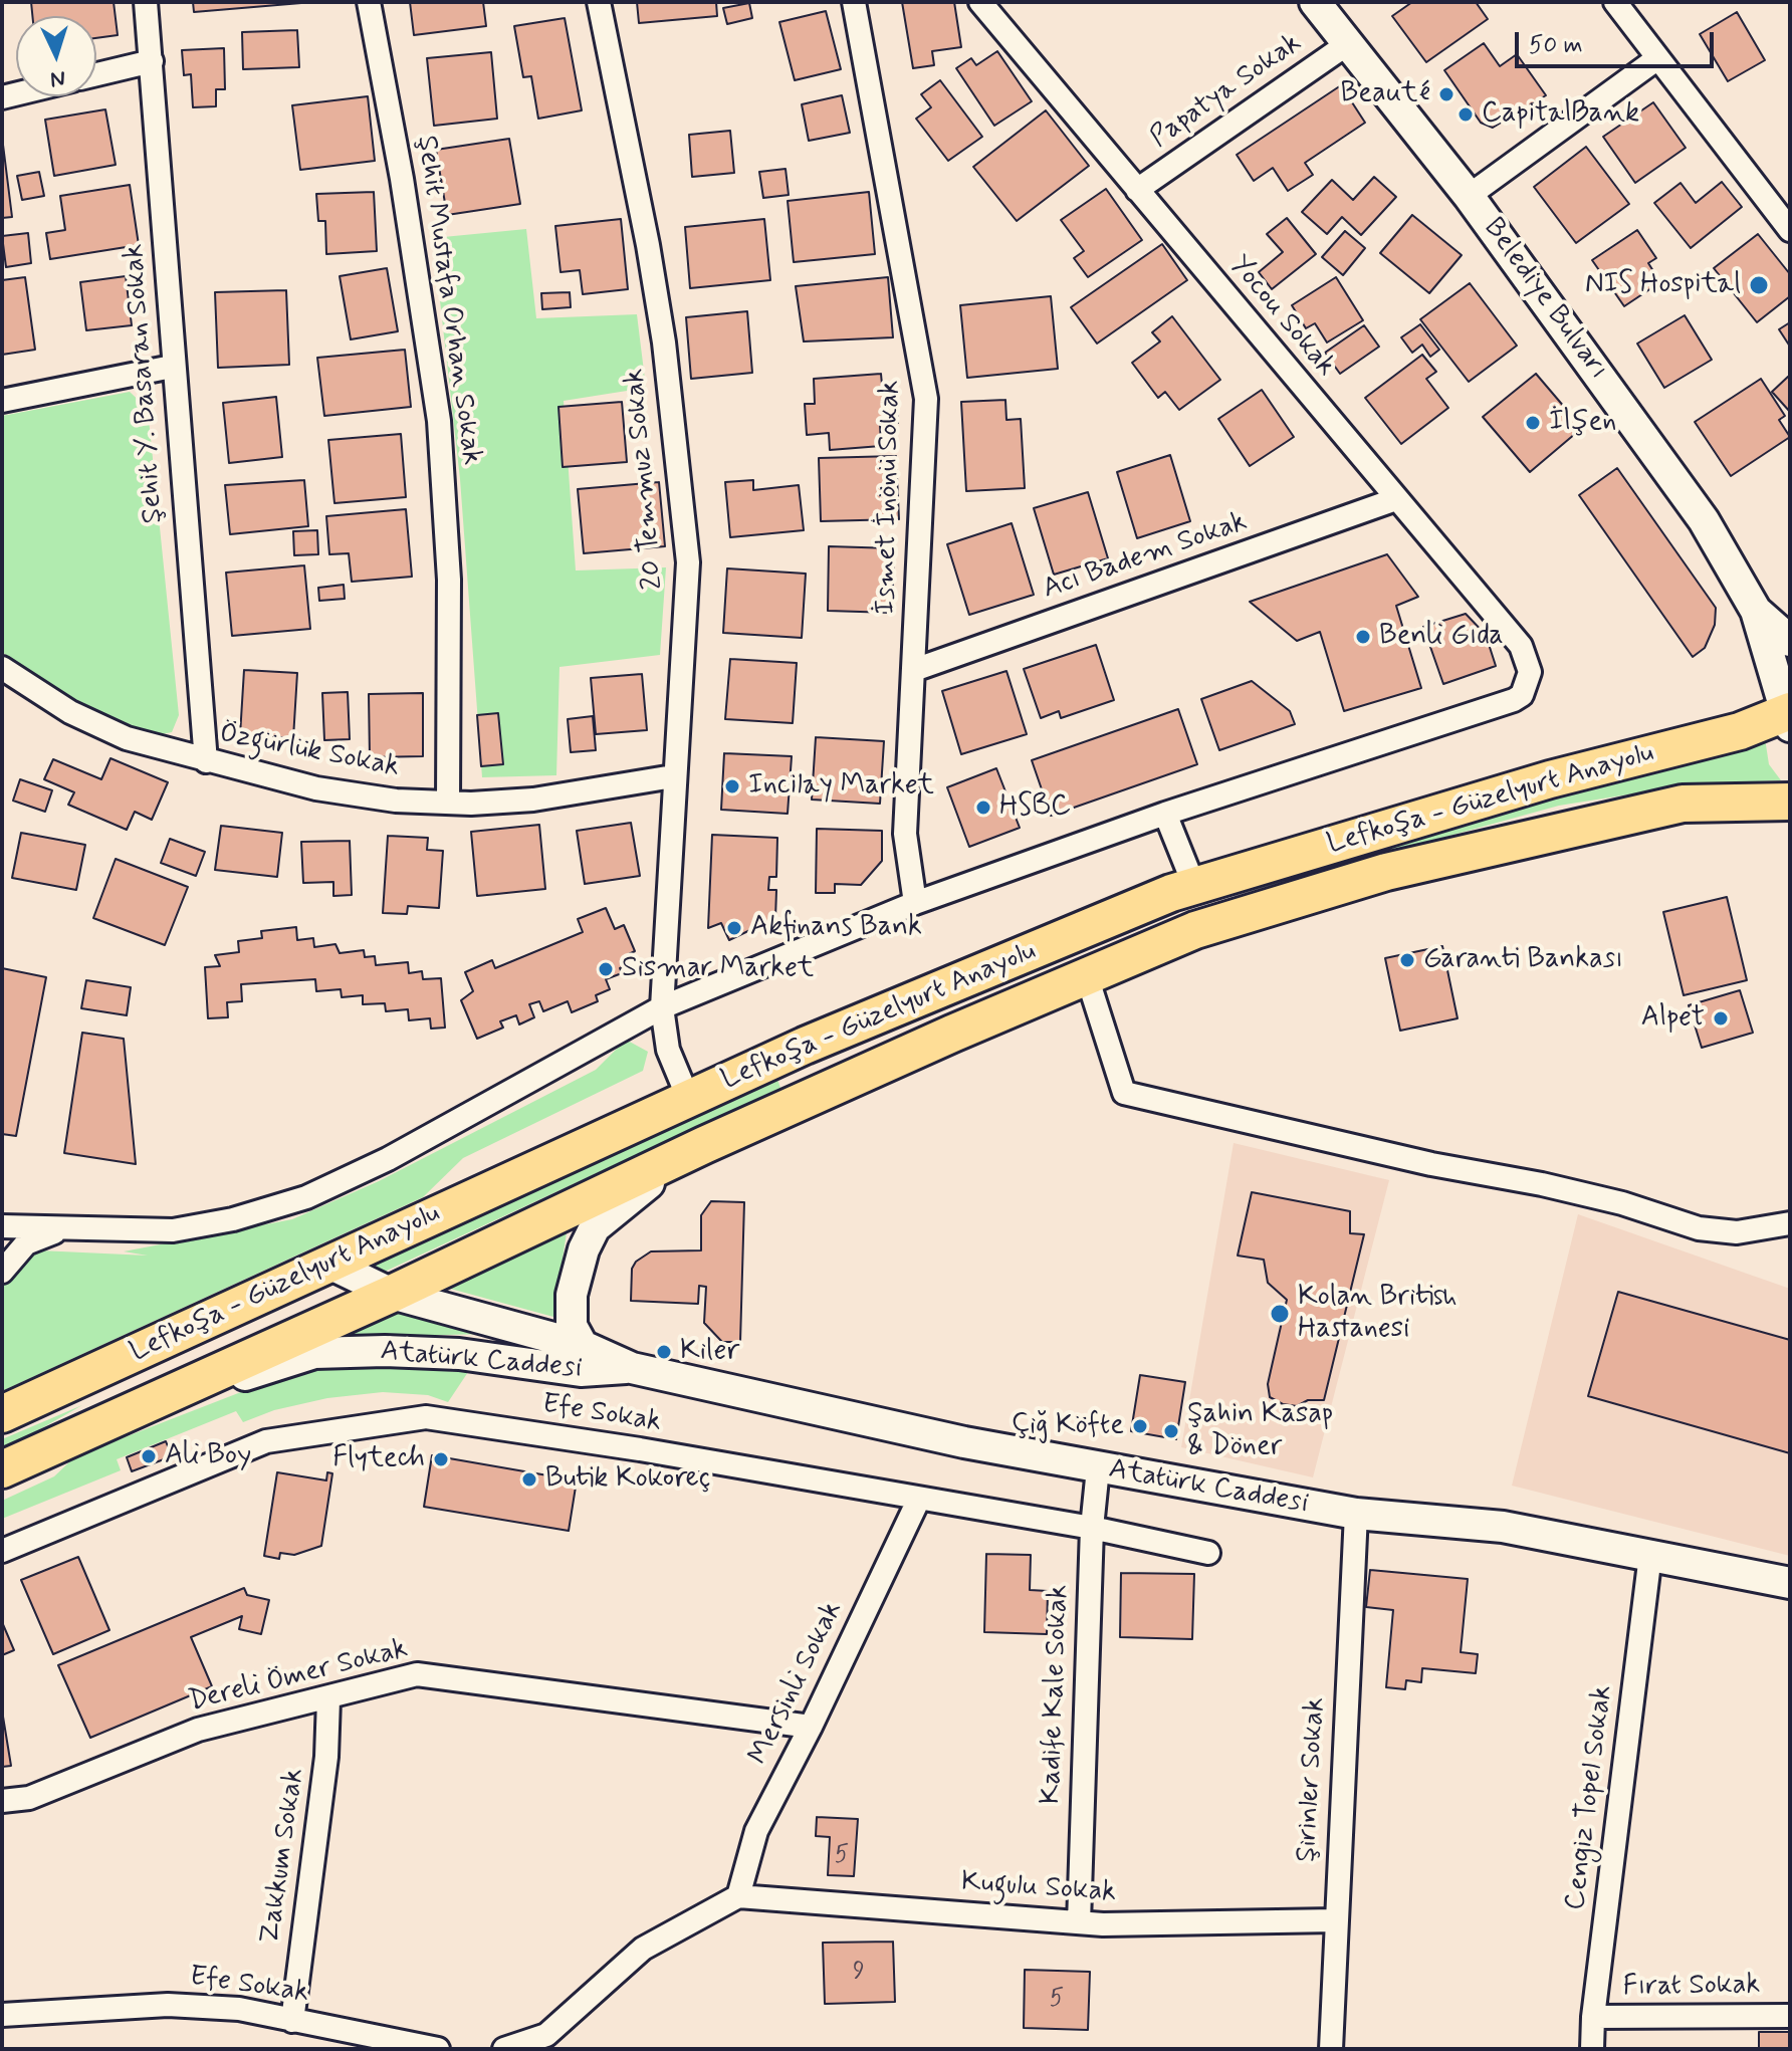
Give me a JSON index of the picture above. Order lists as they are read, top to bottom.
{
  "streets": {
    "highway": ["Lefkoşa - Güzelyurt Anayolu"],
    "main road": ["Belediye Bulvarı", "Atatürk Caddesi"],
    "street": [
      "Papatya Sokak",
      "Şehit Mustafa Orhan Sokak",
      "Yocou Sokak",
      "Şehit Y. Basaran Sokak",
      "20 Temmuz Sokak",
      "İsmet İnönü Sokak",
      "Acı Badem Sokak",
      "Özgürlük Sokak",
      "Efe Sokak",
      "Dereli Ömer Sokak",
      "Mersinli Sokak",
      "Kadife Kale Sokak",
      "Şirinler Sokak",
      "Cengiz Topel Sokak",
      "Zakkum Sokak",
      "Kugulu Sokak",
      "Fırat Sokak"
    ]
  },
  "crossings": [
    ["Papatya Sokak", "Belediye Bulvarı"],
    ["Papatya Sokak", "Yocou Sokak"],
    ["Belediye Bulvarı", "Lefkoşa - Güzelyurt Anayolu"],
    ["Şehit Mustafa Orhan Sokak", "Özgürlük Sokak"],
    ["Yocou Sokak", "Acı Badem Sokak"],
    ["Şehit Y. Basaran Sokak", "Özgürlük Sokak"],
    ["20 Temmuz Sokak", "Özgürlük Sokak"],
    ["20 Temmuz Sokak", "Lefkoşa - Güzelyurt Anayolu"],
    ["İsmet İnönü Sokak", "Acı Badem Sokak"],
    ["Lefkoşa - Güzelyurt Anayolu", "Atatürk Caddesi"],
    ["Atatürk Caddesi", "Kadife Kale Sokak"],
    ["Atatürk Caddesi", "Şirinler Sokak"],
    ["Atatürk Caddesi", "Cengiz Topel Sokak"],
    ["Efe Sokak", "Mersinli Sokak"],
    ["Efe Sokak", "Kadife Kale Sokak"],
    ["Efe Sokak", "Zakkum Sokak"],
    ["Dereli Ömer Sokak", "Mersinli Sokak"],
    ["Dereli Ömer Sokak", "Zakkum Sokak"],
    ["Mersinli Sokak", "Kugulu Sokak"],
    ["Kadife Kale Sokak", "Kugulu Sokak"],
    ["Şirinler Sokak", "Kugulu Sokak"],
    ["Cengiz Topel Sokak", "Fırat Sokak"]
  ],
  "places": [
    "Beauté",
    "CapitalBank",
    "NIS Hospital",
    "İlşen",
    "Benli Gıda",
    "Incilay Market",
    "HSBC",
    "Akfinans Bank",
    "Garanti Bankası",
    "Sismar Market",
    "Alpet",
    "Kolan British Hastanesi",
    "Kiler",
    "Çiğ Köfte",
    "Şahin Kasap & Döner",
    "Ali Boy",
    "Flytech",
    "Butik Kokoreç"
  ],
  "house_numbers": ["5", "9", "5"],
  "scale_bar": "50 m",
  "north": "bottom"
}
